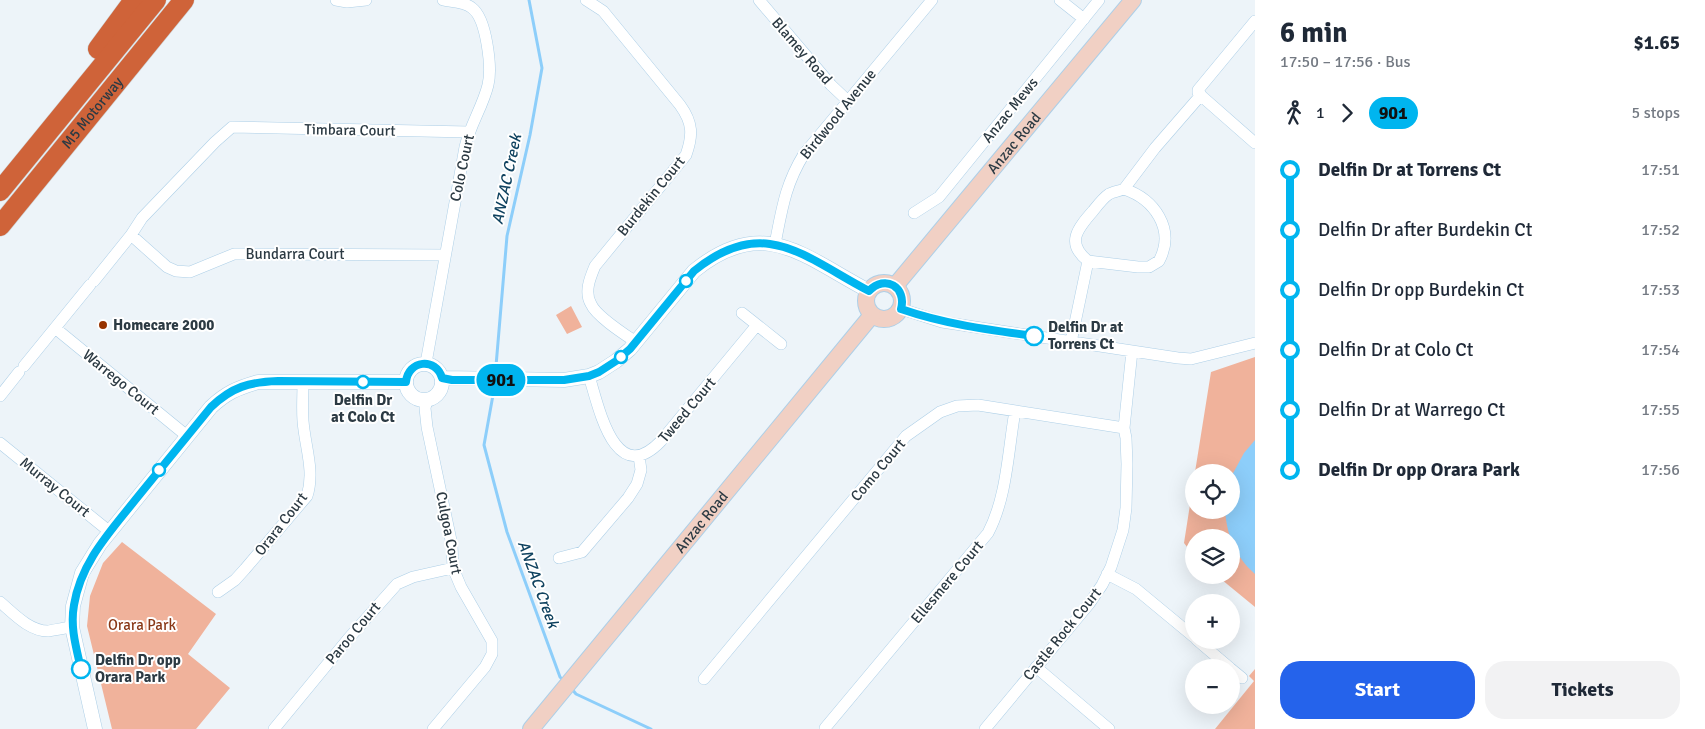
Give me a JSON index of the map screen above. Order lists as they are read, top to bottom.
{
  "streets": {
    "highway": ["M5 Motorway"],
    "main road": ["Anzac Road"],
    "street": [
      "Blamey Road",
      "Anzac Mews",
      "Birdwood Avenue",
      "Timbara Court",
      "Colo Court",
      "Burdekin Court",
      "Bundarra Court",
      "Warrego Court",
      "Tweed Court",
      "Como Court",
      "Murray Court",
      "Orara Court",
      "Culgoa Court",
      "Ellesmere Court",
      "Paroo Court",
      "Castle Rock Court"
    ]
  },
  "crossings": [
    ["Blamey Road", "Birdwood Avenue"],
    ["Timbara Court", "Colo Court"],
    ["Timbara Court", "Bundarra Court"],
    ["Colo Court", "Bundarra Court"],
    ["Colo Court", "Culgoa Court"],
    ["Como Court", "Ellesmere Court"],
    ["Como Court", "Castle Rock Court"],
    ["Culgoa Court", "Paroo Court"]
  ],
  "water": ["ANZAC Creek"],
  "parks": ["Orara Park"],
  "places": [
    "Homecare 2000",
    "Delfin Dr at Torrens Ct",
    "Delfin Dr at Colo Ct",
    "Delfin Dr opp Orara Park"
  ],
  "lines": ["bus line 901"],
  "page": {
    "on_map": "901",
    "heading": ["6 min", "17:50 – 17:56 · Bus", "$1.65"],
    "legs": ["1", "901", "5 stops"],
    "list": [
      {
        "name": "Delfin Dr at Torrens Ct",
        "value": "17:51"
      },
      {
        "name": "Delfin Dr after Burdekin Ct",
        "value": "17:52"
      },
      {
        "name": "Delfin Dr opp Burdekin Ct",
        "value": "17:53"
      },
      {
        "name": "Delfin Dr at Colo Ct",
        "value": "17:54"
      },
      {
        "name": "Delfin Dr at Warrego Ct",
        "value": "17:55"
      },
      {
        "name": "Delfin Dr opp Orara Park",
        "value": "17:56"
      }
    ],
    "map_buttons": ["+", "−"],
    "buttons": ["Start", "Tickets"]
  }
}
